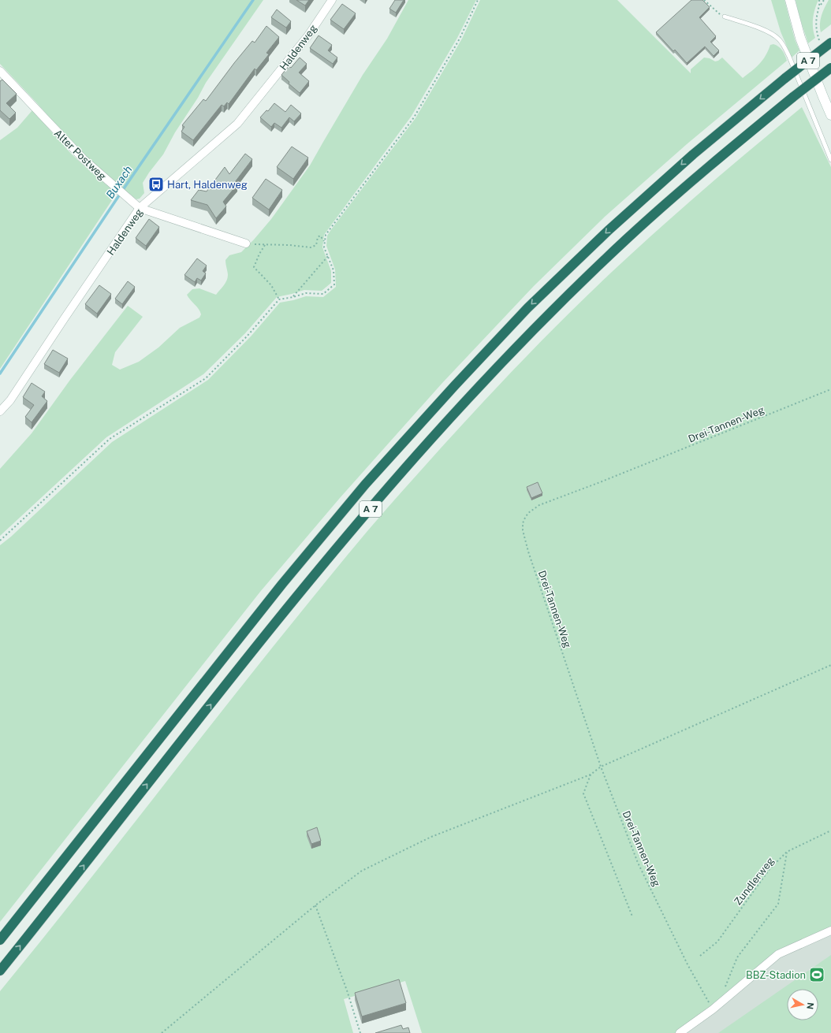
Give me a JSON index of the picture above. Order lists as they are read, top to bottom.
{
  "streets": {
    "highway": ["A 7"],
    "street": ["Haldenweg", "Alter Postweg"],
    "path": ["Drei-Tannen-Weg", "Zundlerweg"]
  },
  "crossings": [
    ["Haldenweg", "Alter Postweg"]
  ],
  "water": ["Buxach"],
  "places": {
    "bus stop": ["Hart, Haldenweg"],
    "sports": ["BBZ-Stadion"]
  },
  "north": "right"
}
